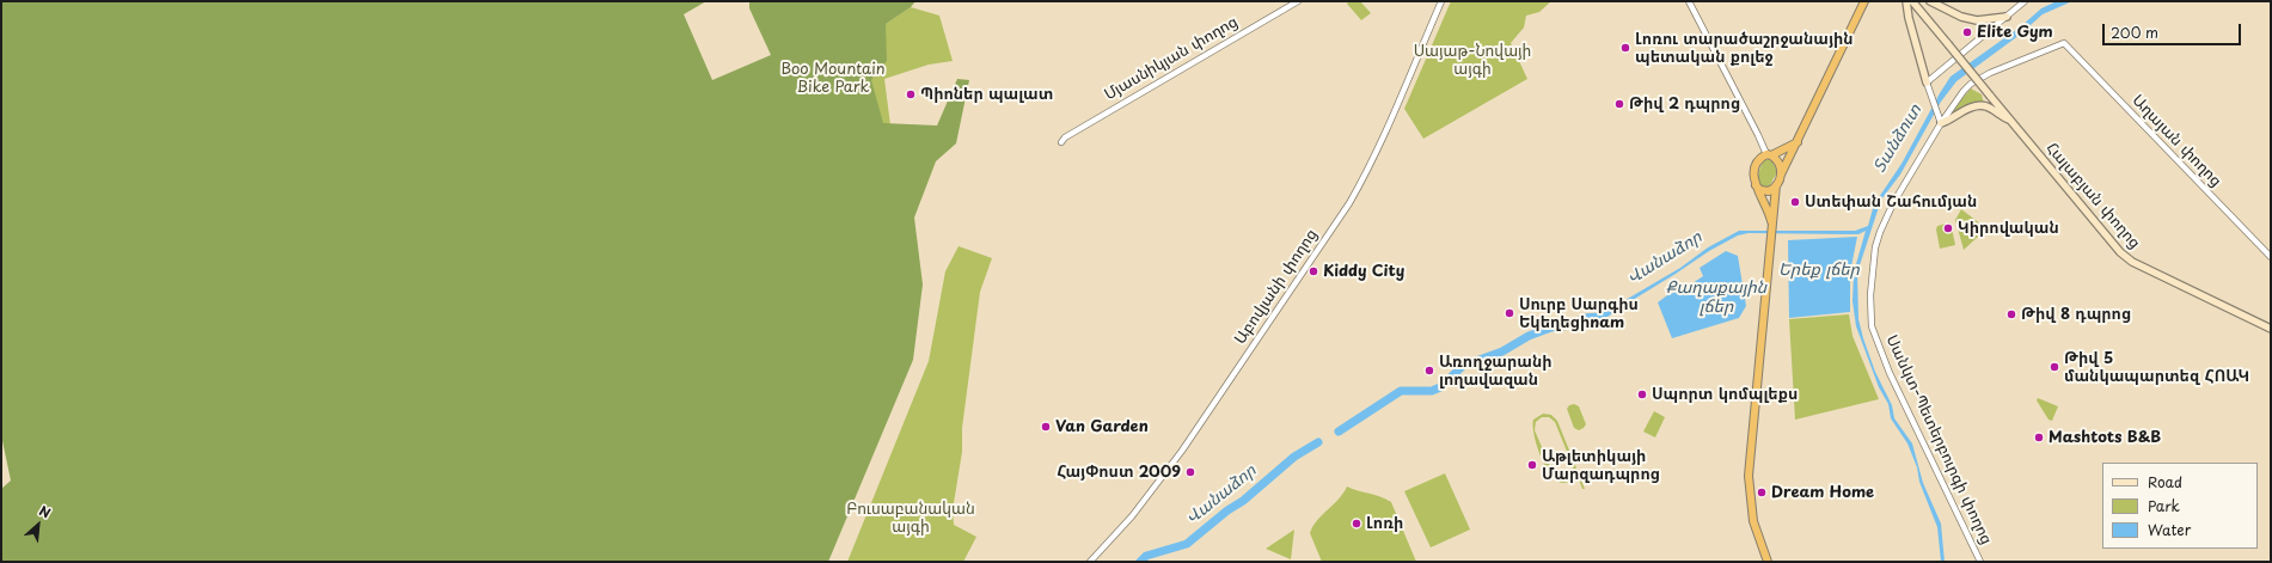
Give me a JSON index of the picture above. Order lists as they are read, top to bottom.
{
  "streets": {
    "main road": ["Հալաբյան փողոց"],
    "street": [
      "Մյասնիկյան փողոց",
      "Աղայան փողոց",
      "Աբովյանի փողոց",
      "Սանկտ-Պետերբուրգի փողոց"
    ]
  },
  "crossings": [
    ["Աղայան փողոց", "Սանկտ-Պետերբուրգի փողոց"]
  ],
  "water": [
    "Տանձուտ",
    "Վանաձոր",
    "Երեք լճեր",
    "Քաղաքային լճեր"
  ],
  "parks": ["Սայաթ-Նովայի այգի", "Boo Mountain Bike Park", "Բուսաբանական այգի"],
  "places": [
    "Elite Gym",
    "Լոռու տարածաշրջանային պետական քոլեջ",
    "Պիոներ պալատ",
    "Թիվ 2 դպրոց",
    "Ստեփան Շահումյան",
    "Կիրովական",
    "Kiddy City",
    "Սուրբ Սարգիս Եկեղեցիnam",
    "Թիվ 8 դպրոց",
    "Թիվ 5 մանկապարտեզ ՀՈԱԿ",
    "Առողջարանի լողավազան",
    "Սպորտ կոմպլեքս",
    "Van Garden",
    "Mashtots B&B",
    "Աթլետիկայի Մարզադպրոց",
    "ՀայՓոստ 2009",
    "Dream Home",
    "Լոռի"
  ],
  "legend": ["Road", "Park", "Water"],
  "scale_bar": "200 m",
  "north": "top right"
}
